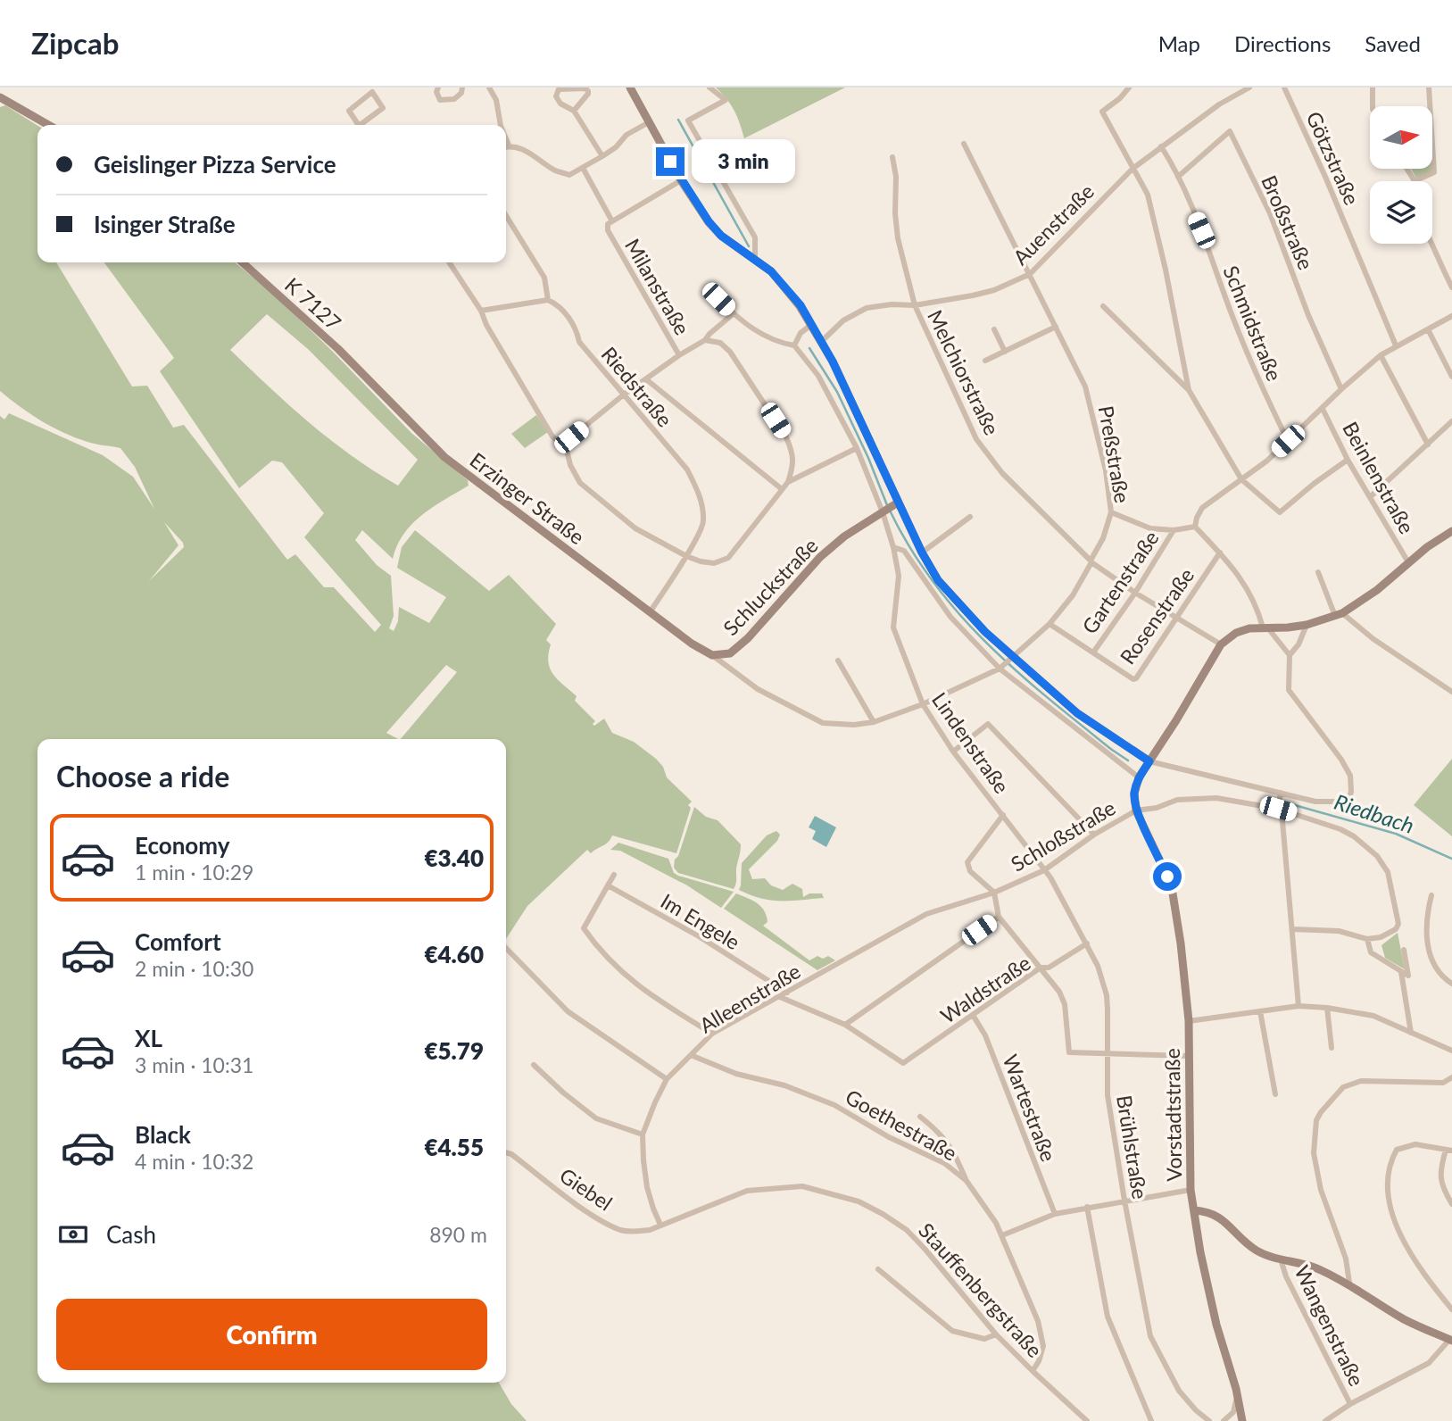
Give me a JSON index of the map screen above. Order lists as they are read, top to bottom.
{
  "streets": {
    "street": [
      "Götzstraße",
      "Broßstraße",
      "Auenstraße",
      "Milanstraße",
      "K 7127",
      "Schmidstraße",
      "Melchiorstraße",
      "Riedstraße",
      "Preßstraße",
      "Beinlenstraße",
      "Erzinger Straße",
      "Gartenstraße",
      "Schluckstraße",
      "Rosenstraße",
      "Lindenstraße",
      "Schloßstraße",
      "Im Engele",
      "Waldstraße",
      "Alleenstraße",
      "Wartestraße",
      "Vorstadtstraße",
      "Goethestraße",
      "Brühlstraße",
      "Giebel",
      "Stauffenbergstraße",
      "Wangenstraße"
    ]
  },
  "crossings": [
    ["Broßstraße", "Schmidstraße"],
    ["Auenstraße", "Schmidstraße"],
    ["Auenstraße", "Melchiorstraße"],
    ["Auenstraße", "Preßstraße"],
    ["K 7127", "Erzinger Straße"],
    ["Melchiorstraße", "Preßstraße"],
    ["Melchiorstraße", "Gartenstraße"],
    ["Melchiorstraße", "Rosenstraße"],
    ["Riedstraße", "Erzinger Straße"],
    ["Preßstraße", "Erzinger Straße"],
    ["Preßstraße", "Schluckstraße"],
    ["Preßstraße", "Rosenstraße"],
    ["Preßstraße", "Lindenstraße"],
    ["Erzinger Straße", "Schluckstraße"],
    ["Gartenstraße", "Rosenstraße"],
    ["Schluckstraße", "Lindenstraße"],
    ["Lindenstraße", "Schloßstraße"],
    ["Lindenstraße", "Brühlstraße"],
    ["Schloßstraße", "Alleenstraße"],
    ["Schloßstraße", "Vorstadtstraße"],
    ["Schloßstraße", "Brühlstraße"],
    ["Im Engele", "Alleenstraße"],
    ["Waldstraße", "Wartestraße"],
    ["Waldstraße", "Brühlstraße"],
    ["Alleenstraße", "Goethestraße"],
    ["Alleenstraße", "Giebel"],
    ["Alleenstraße", "Stauffenbergstraße"],
    ["Goethestraße", "Stauffenbergstraße"],
    ["Giebel", "Stauffenbergstraße"]
  ],
  "water": ["Riedbach"],
  "north": "right",
  "page": {
    "header": "Zipcab",
    "nav": ["Map", "Directions", "Saved"],
    "banner": ["Geislinger Pizza Service", "Isinger Straße"],
    "bubble": "3 min",
    "heading": "Choose a ride",
    "list": [
      {
        "name": "Economy",
        "note": "1 min · 10:29",
        "value": "€3.40"
      },
      {
        "name": "Comfort",
        "note": "2 min · 10:30",
        "value": "€4.60"
      },
      {
        "name": "XL",
        "note": "3 min · 10:31",
        "value": "€5.79"
      },
      {
        "name": "Black",
        "note": "4 min · 10:32",
        "value": "€4.55"
      }
    ],
    "pay": ["Cash", "890 m"],
    "buttons": "Confirm"
  }
}
